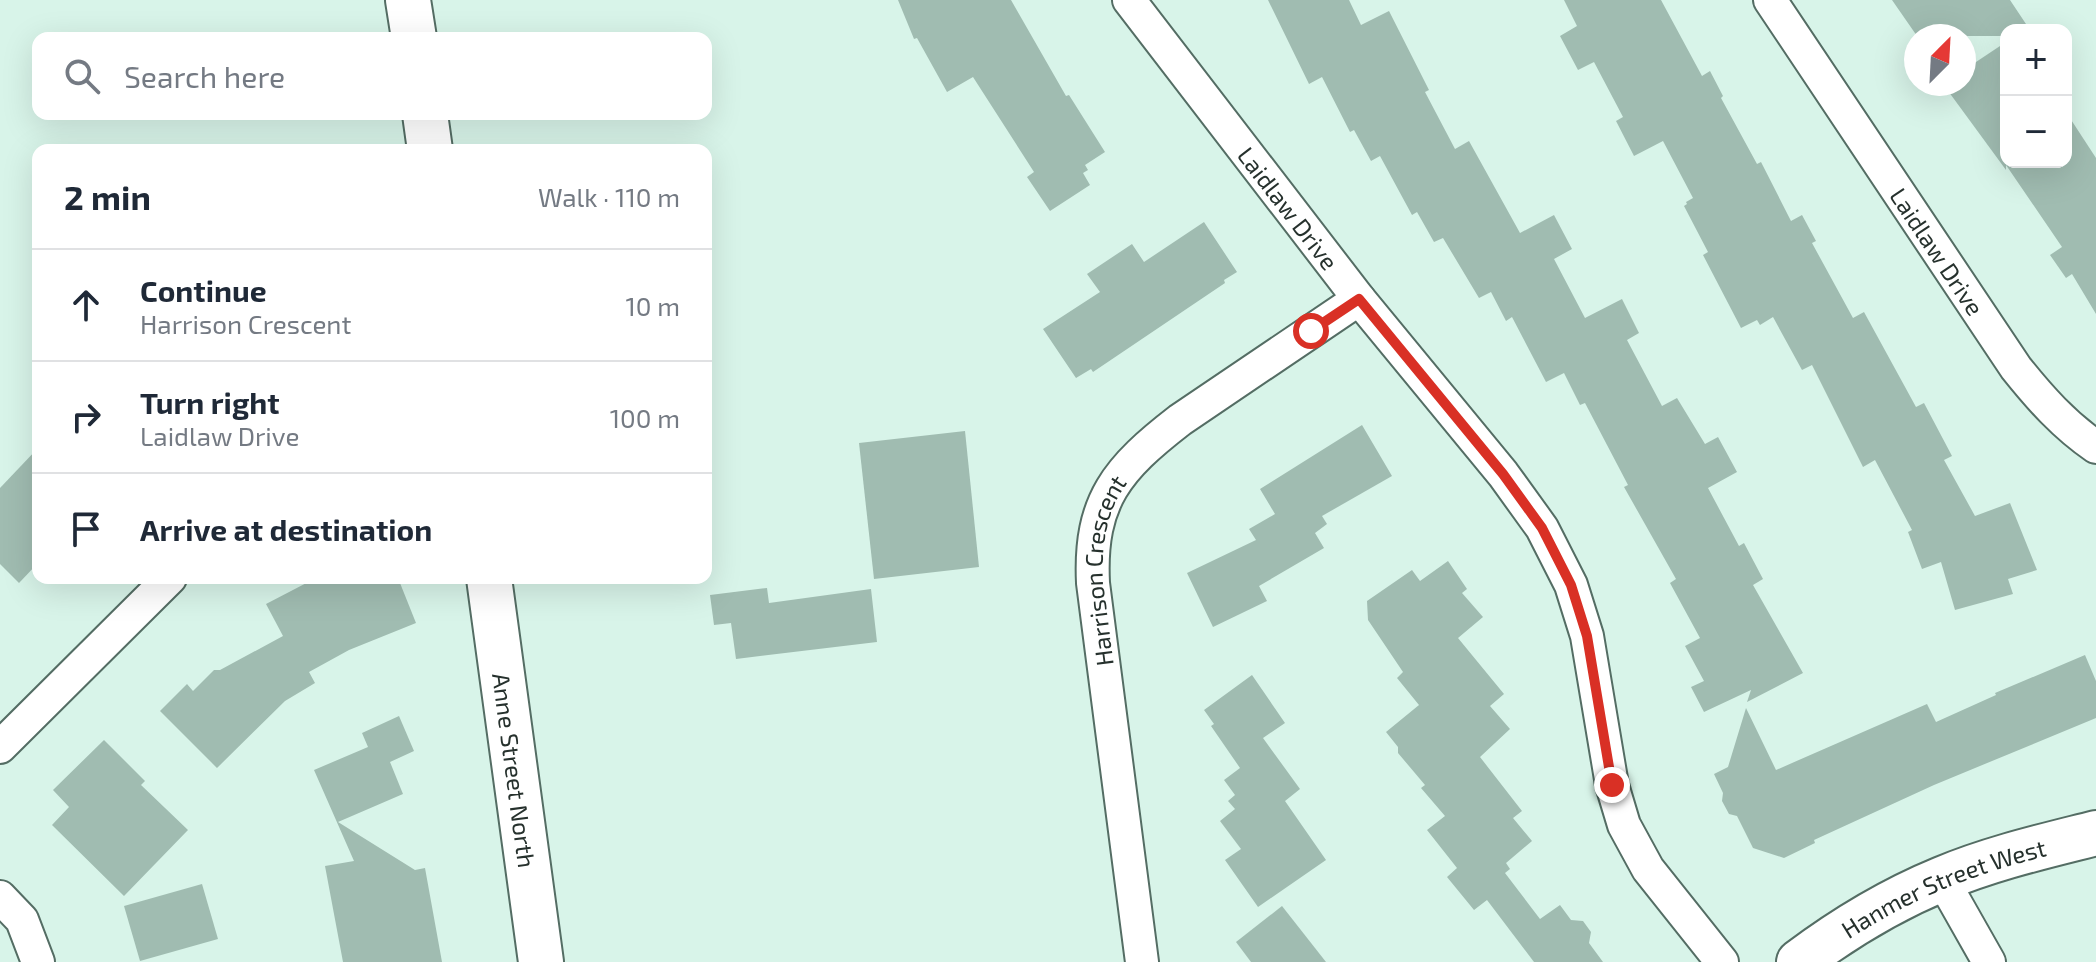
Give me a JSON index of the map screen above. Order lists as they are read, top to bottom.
{
  "streets": {
    "street": [
      "Laidlaw Drive",
      "Harrison Crescent",
      "Anne Street North",
      "Hanmer Street West"
    ]
  },
  "crossings": [
    ["Laidlaw Drive", "Harrison Crescent"]
  ],
  "north": "top right",
  "page": {
    "map_buttons": ["+", "−"],
    "search": "Search here",
    "heading": ["2 min", "Walk · 110 m"],
    "list": [
      ["Continue", "Harrison Crescent", "10 m"],
      ["Turn right", "Laidlaw Drive", "100 m"],
      "Arrive at destination"
    ]
  }
}
